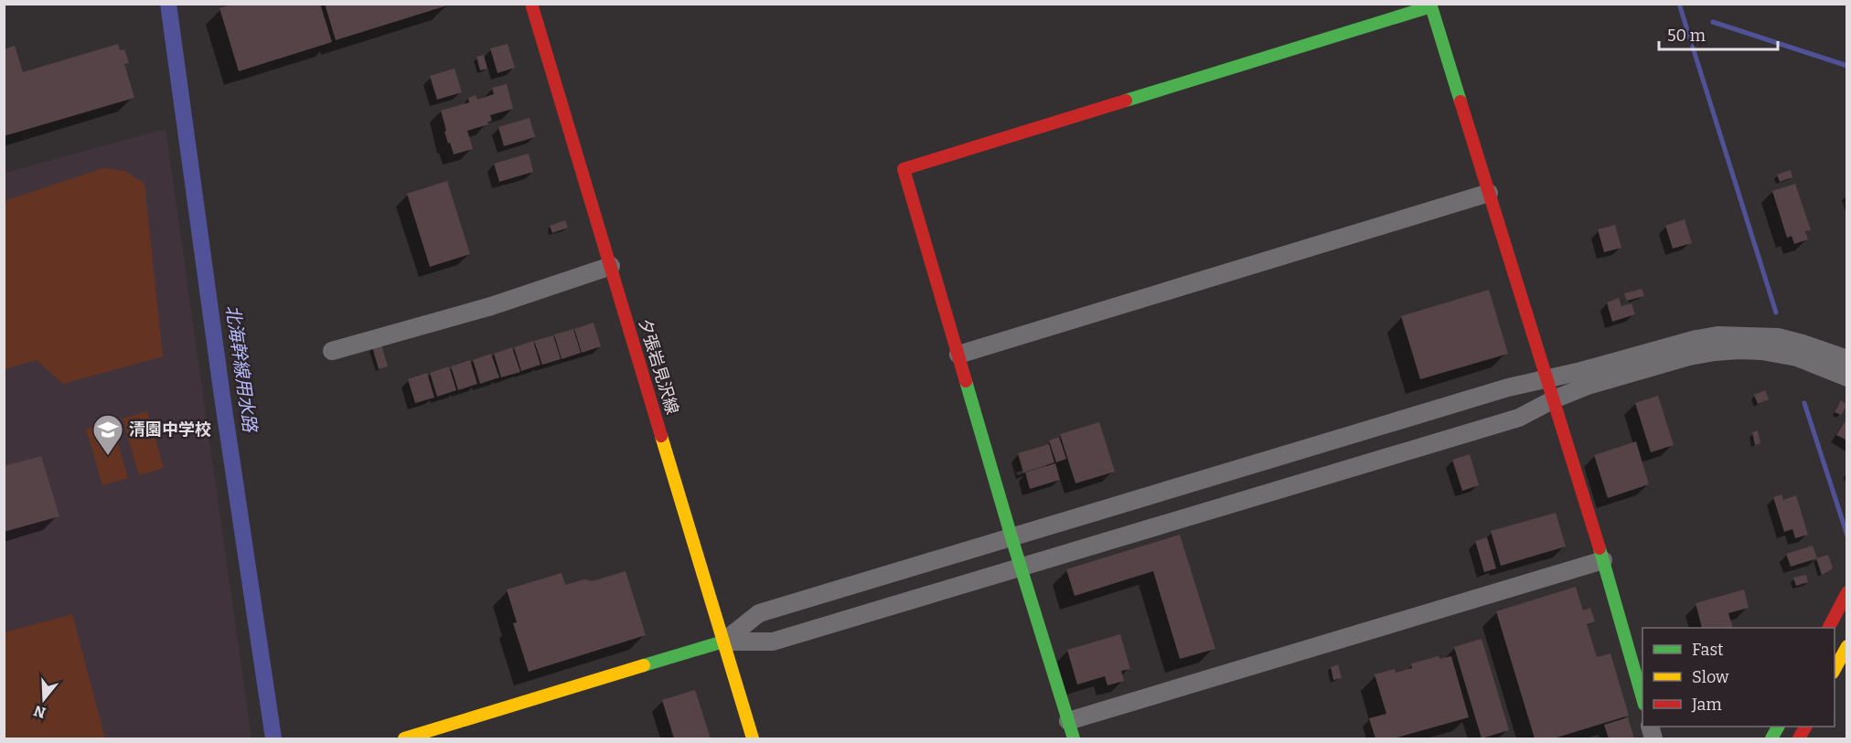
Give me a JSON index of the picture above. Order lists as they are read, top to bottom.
{
  "streets": {
    "main road": ["夕張岩見沢線"]
  },
  "water": ["北海幹線用水路"],
  "places": {
    "school or university": ["清園中学校"]
  },
  "legend": ["Fast", "Slow", "Jam"],
  "scale_bar": "50 m",
  "north": "bottom"
}
